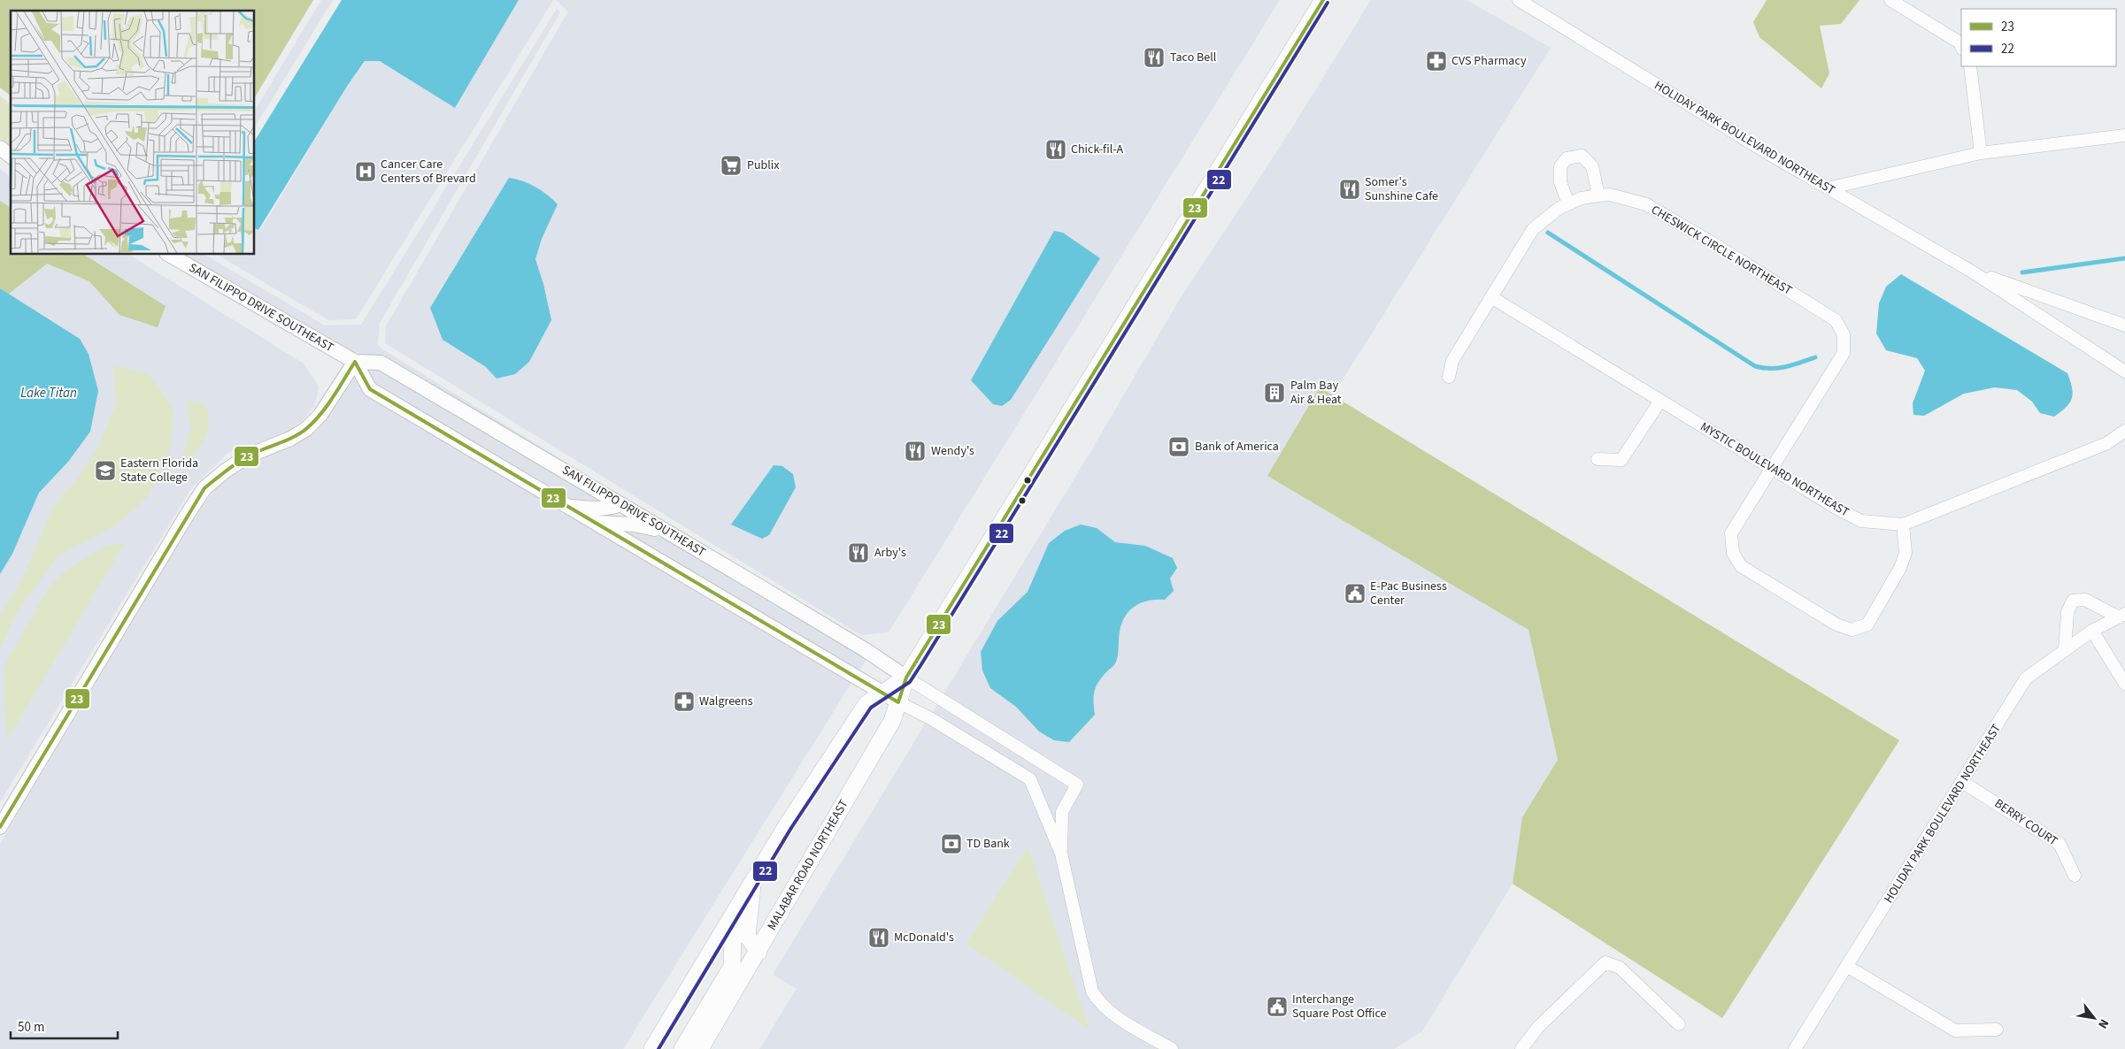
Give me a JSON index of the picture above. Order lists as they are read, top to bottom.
{
  "streets": {
    "main road": ["MALABAR ROAD NORTHEAST"],
    "street": [
      "HOLIDAY PARK BOULEVARD NORTHEAST",
      "CHESWICK CIRCLE NORTHEAST",
      "SAN FILIPPO DRIVE SOUTHEAST",
      "MYSTIC BOULEVARD NORTHEAST",
      "BERRY COURT"
    ]
  },
  "crossings": [
    ["HOLIDAY PARK BOULEVARD NORTHEAST", "BERRY COURT"],
    ["CHESWICK CIRCLE NORTHEAST", "MYSTIC BOULEVARD NORTHEAST"],
    ["SAN FILIPPO DRIVE SOUTHEAST", "MALABAR ROAD NORTHEAST"]
  ],
  "water": ["Lake Titan"],
  "places": {
    "restaurant": [
      "Taco Bell",
      "Chick-fil-A",
      "Somer's Sunshine Cafe",
      "Wendy's",
      "Arby's",
      "McDonald's"
    ],
    "pharmacy": ["CVS Pharmacy", "Walgreens"],
    "supermarket": ["Publix"],
    "hospital": ["Cancer Care Centers of Brevard"],
    "building": ["Palm Bay Air & Heat"],
    "bank": ["Bank of America", "TD Bank"],
    "school or university": ["Eastern Florida State College"],
    "public building": ["E-Pac Business Center", "Interchange Square Post Office"]
  },
  "lines": ["transit line 23", "transit line 22"],
  "legend": ["23", "22"],
  "scale_bar": "50 m",
  "north": "bottom right"
}
